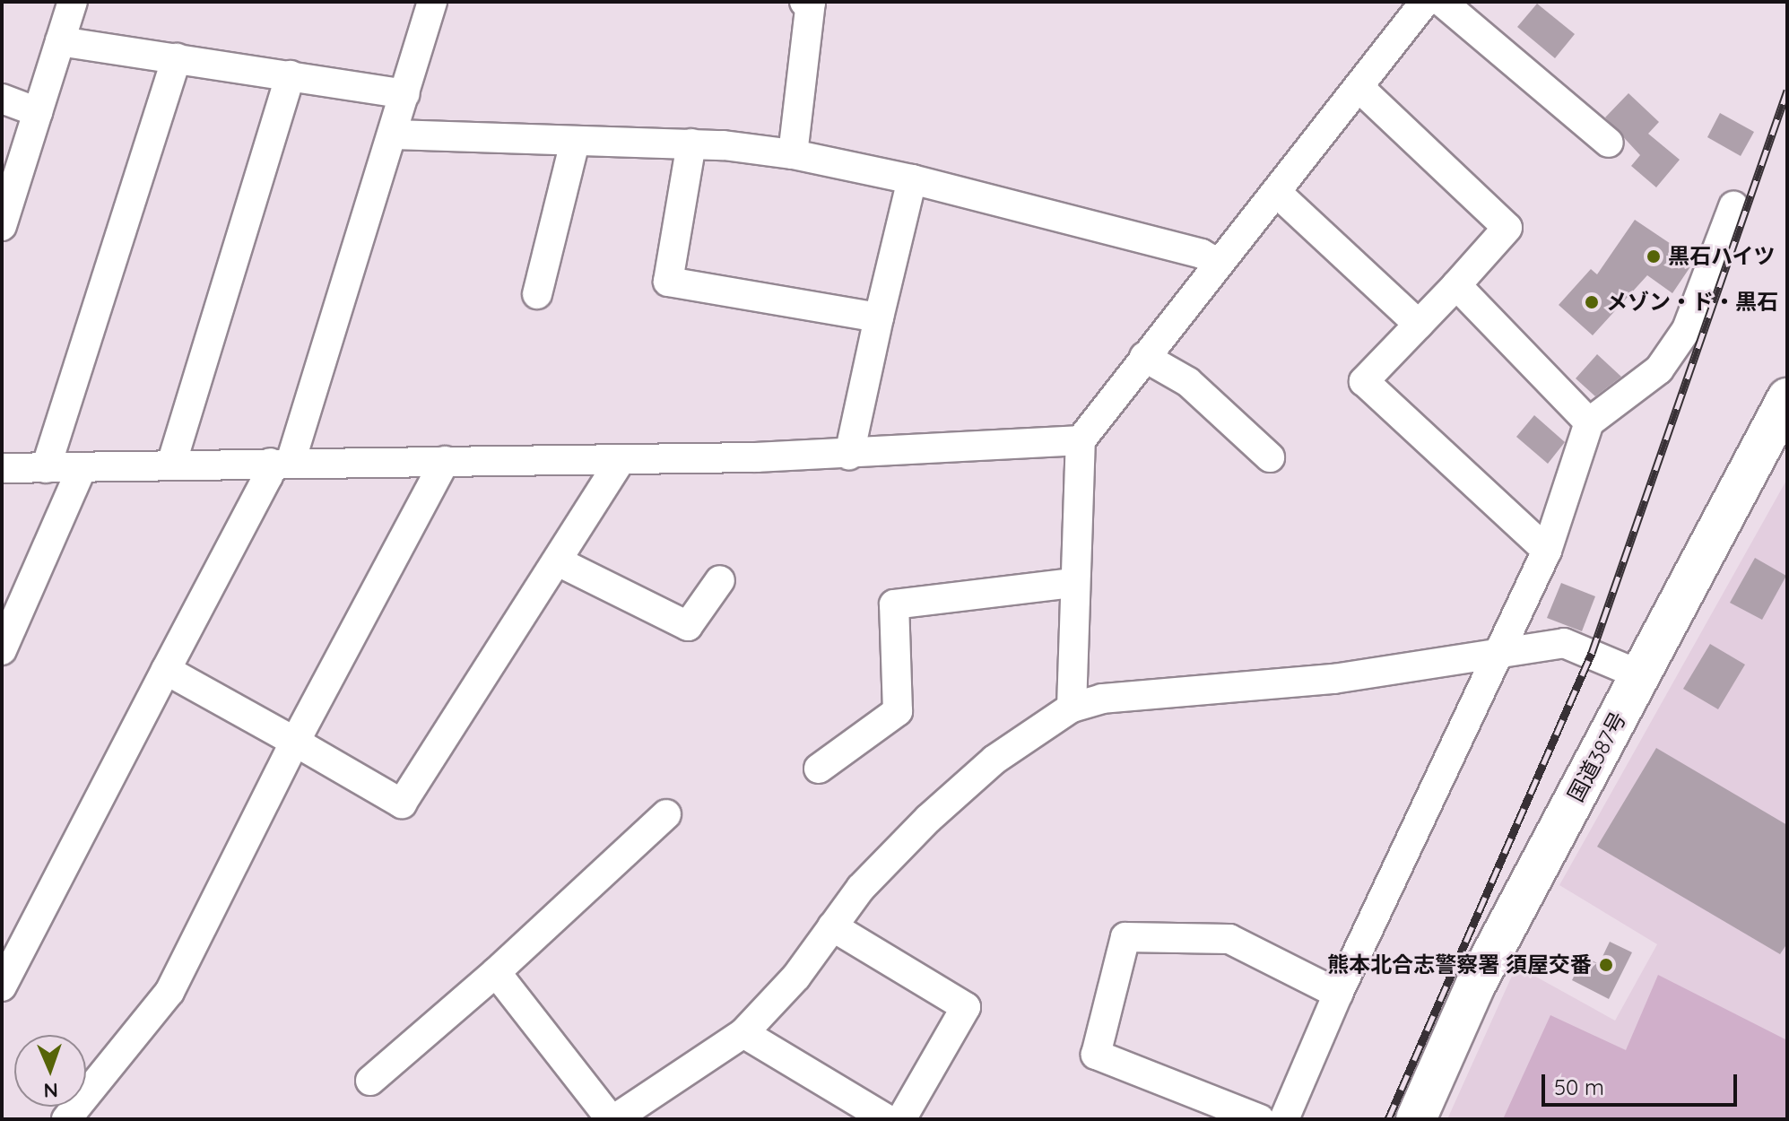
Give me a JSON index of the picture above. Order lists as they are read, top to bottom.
{
  "streets": {
    "highway": ["国道387号"]
  },
  "places": ["黒石ハイツ", "メゾン・ド・黒石", "熊本北合志警察署 須屋交番"],
  "scale_bar": "50 m",
  "north": "bottom"
}
